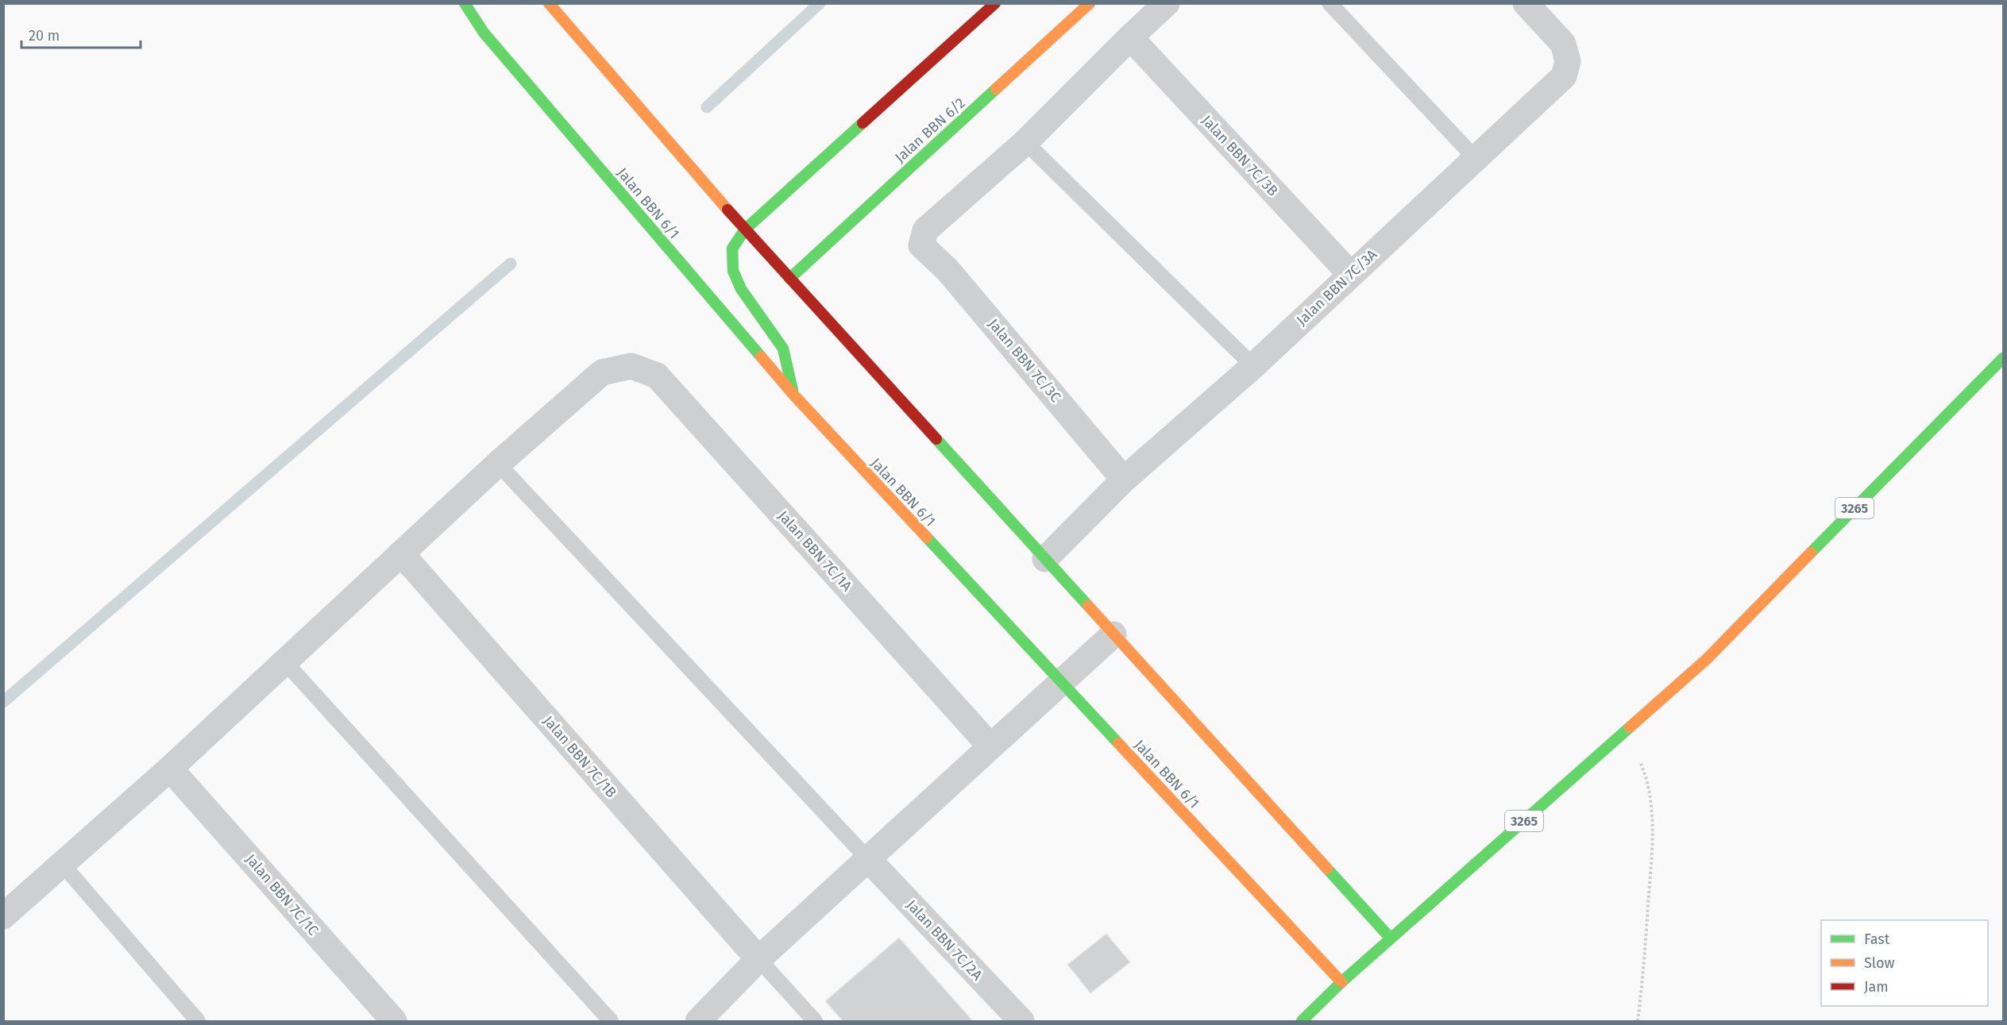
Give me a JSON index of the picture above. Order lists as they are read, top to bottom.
{
  "streets": {
    "street": [
      "Jalan BBN 6/2",
      "Jalan BBN 7C/3B",
      "Jalan BBN 6/1",
      "Jalan BBN 7C/3A",
      "Jalan BBN 7C/3C",
      "3265",
      "Jalan BBN 7C/1A",
      "Jalan BBN 7C/1B",
      "Jalan BBN 7C/1C",
      "Jalan BBN 7C/2A"
    ]
  },
  "crossings": [
    ["Jalan BBN 7C/3B", "Jalan BBN 7C/3A"],
    ["Jalan BBN 6/1", "3265"],
    ["Jalan BBN 7C/3A", "Jalan BBN 7C/3C"]
  ],
  "legend": ["Fast", "Slow", "Jam"],
  "scale_bar": "20 m"
}
